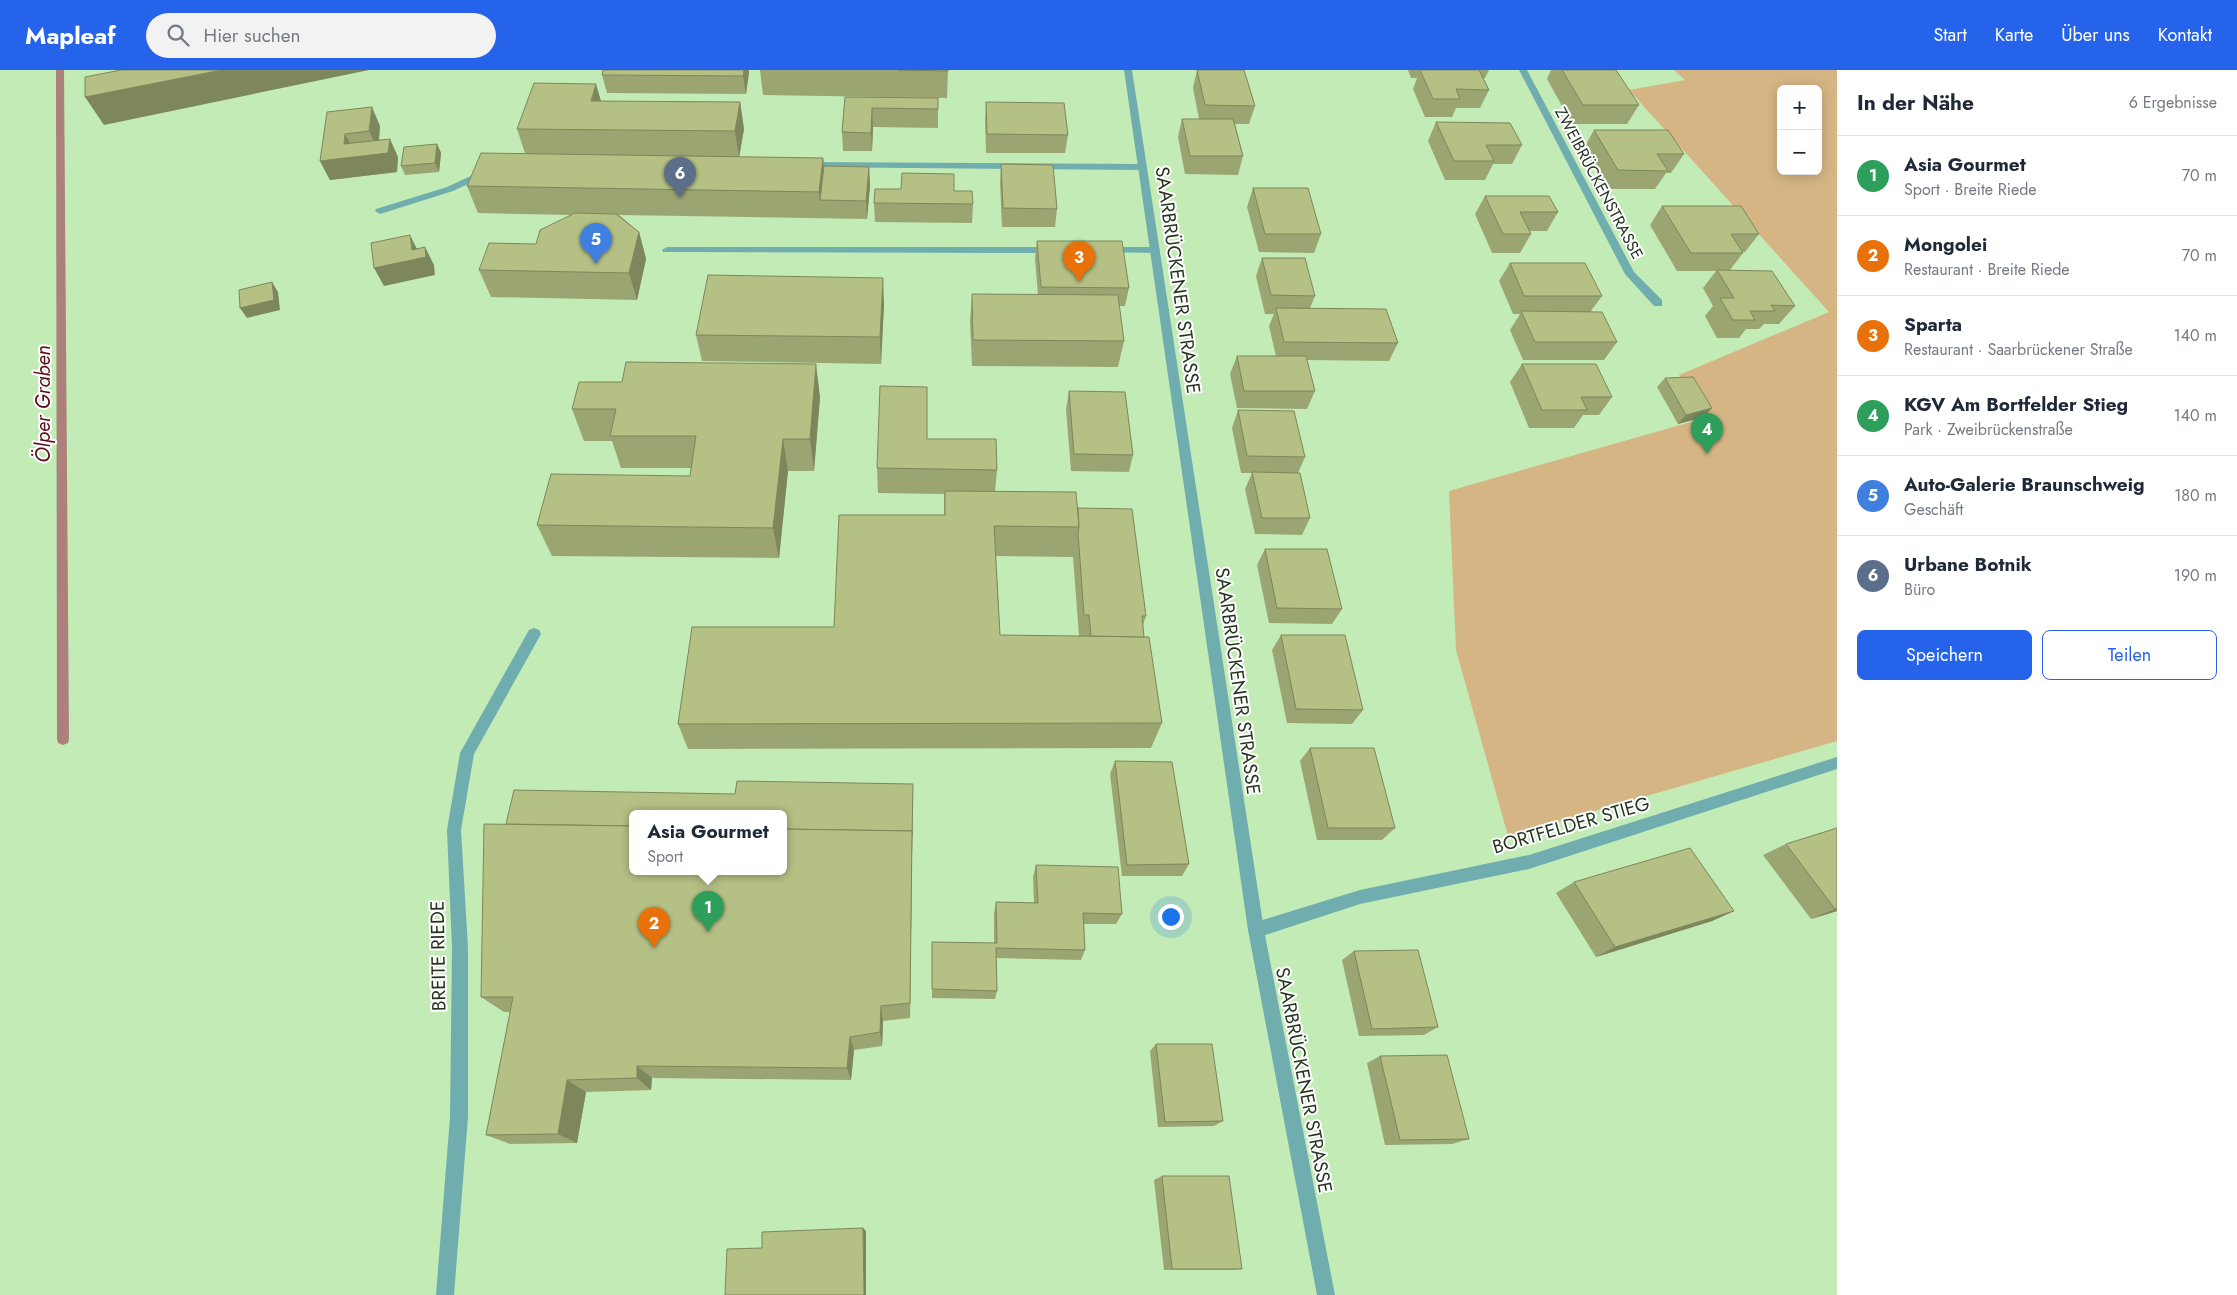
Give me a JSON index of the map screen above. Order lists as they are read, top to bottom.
{
  "streets": {
    "street": [
      "ZWEIBRÜCKENSTRASSE",
      "SAARBRÜCKENER STRASSE",
      "BORTFELDER STIEG",
      "BREITE RIEDE"
    ]
  },
  "crossings": [
    ["SAARBRÜCKENER STRASSE", "BORTFELDER STIEG"]
  ],
  "water": ["Ölper Graben"],
  "page": {
    "header": "Mapleaf",
    "search": "Hier suchen",
    "nav": [
      "Start",
      "Karte",
      "Über uns",
      "Kontakt"
    ],
    "heading": ["In der Nähe", "6 Ergebnisse"],
    "map_buttons": ["+", "−"],
    "list": [
      {
        "mark": "1",
        "name": "Asia Gourmet",
        "note": "Sport · Breite Riede",
        "value": "70 m"
      },
      {
        "mark": "2",
        "name": "Mongolei",
        "note": "Restaurant · Breite Riede",
        "value": "70 m"
      },
      {
        "mark": "3",
        "name": "Sparta",
        "note": "Restaurant · Saarbrückener Straße",
        "value": "140 m"
      },
      {
        "mark": "4",
        "name": "KGV Am Bortfelder Stieg",
        "note": "Park · Zweibrückenstraße",
        "value": "140 m"
      },
      {
        "mark": "5",
        "name": "Auto-Galerie Braunschweig",
        "note": "Geschäft",
        "value": "180 m"
      },
      {
        "mark": "6",
        "name": "Urbane Botnik",
        "note": "Büro",
        "value": "190 m"
      }
    ],
    "pins": [
      "6",
      "5",
      "3",
      "4",
      "1",
      "2"
    ],
    "buttons": ["Speichern", "Teilen"],
    "popup": ["Asia Gourmet", "Sport"]
  }
}
